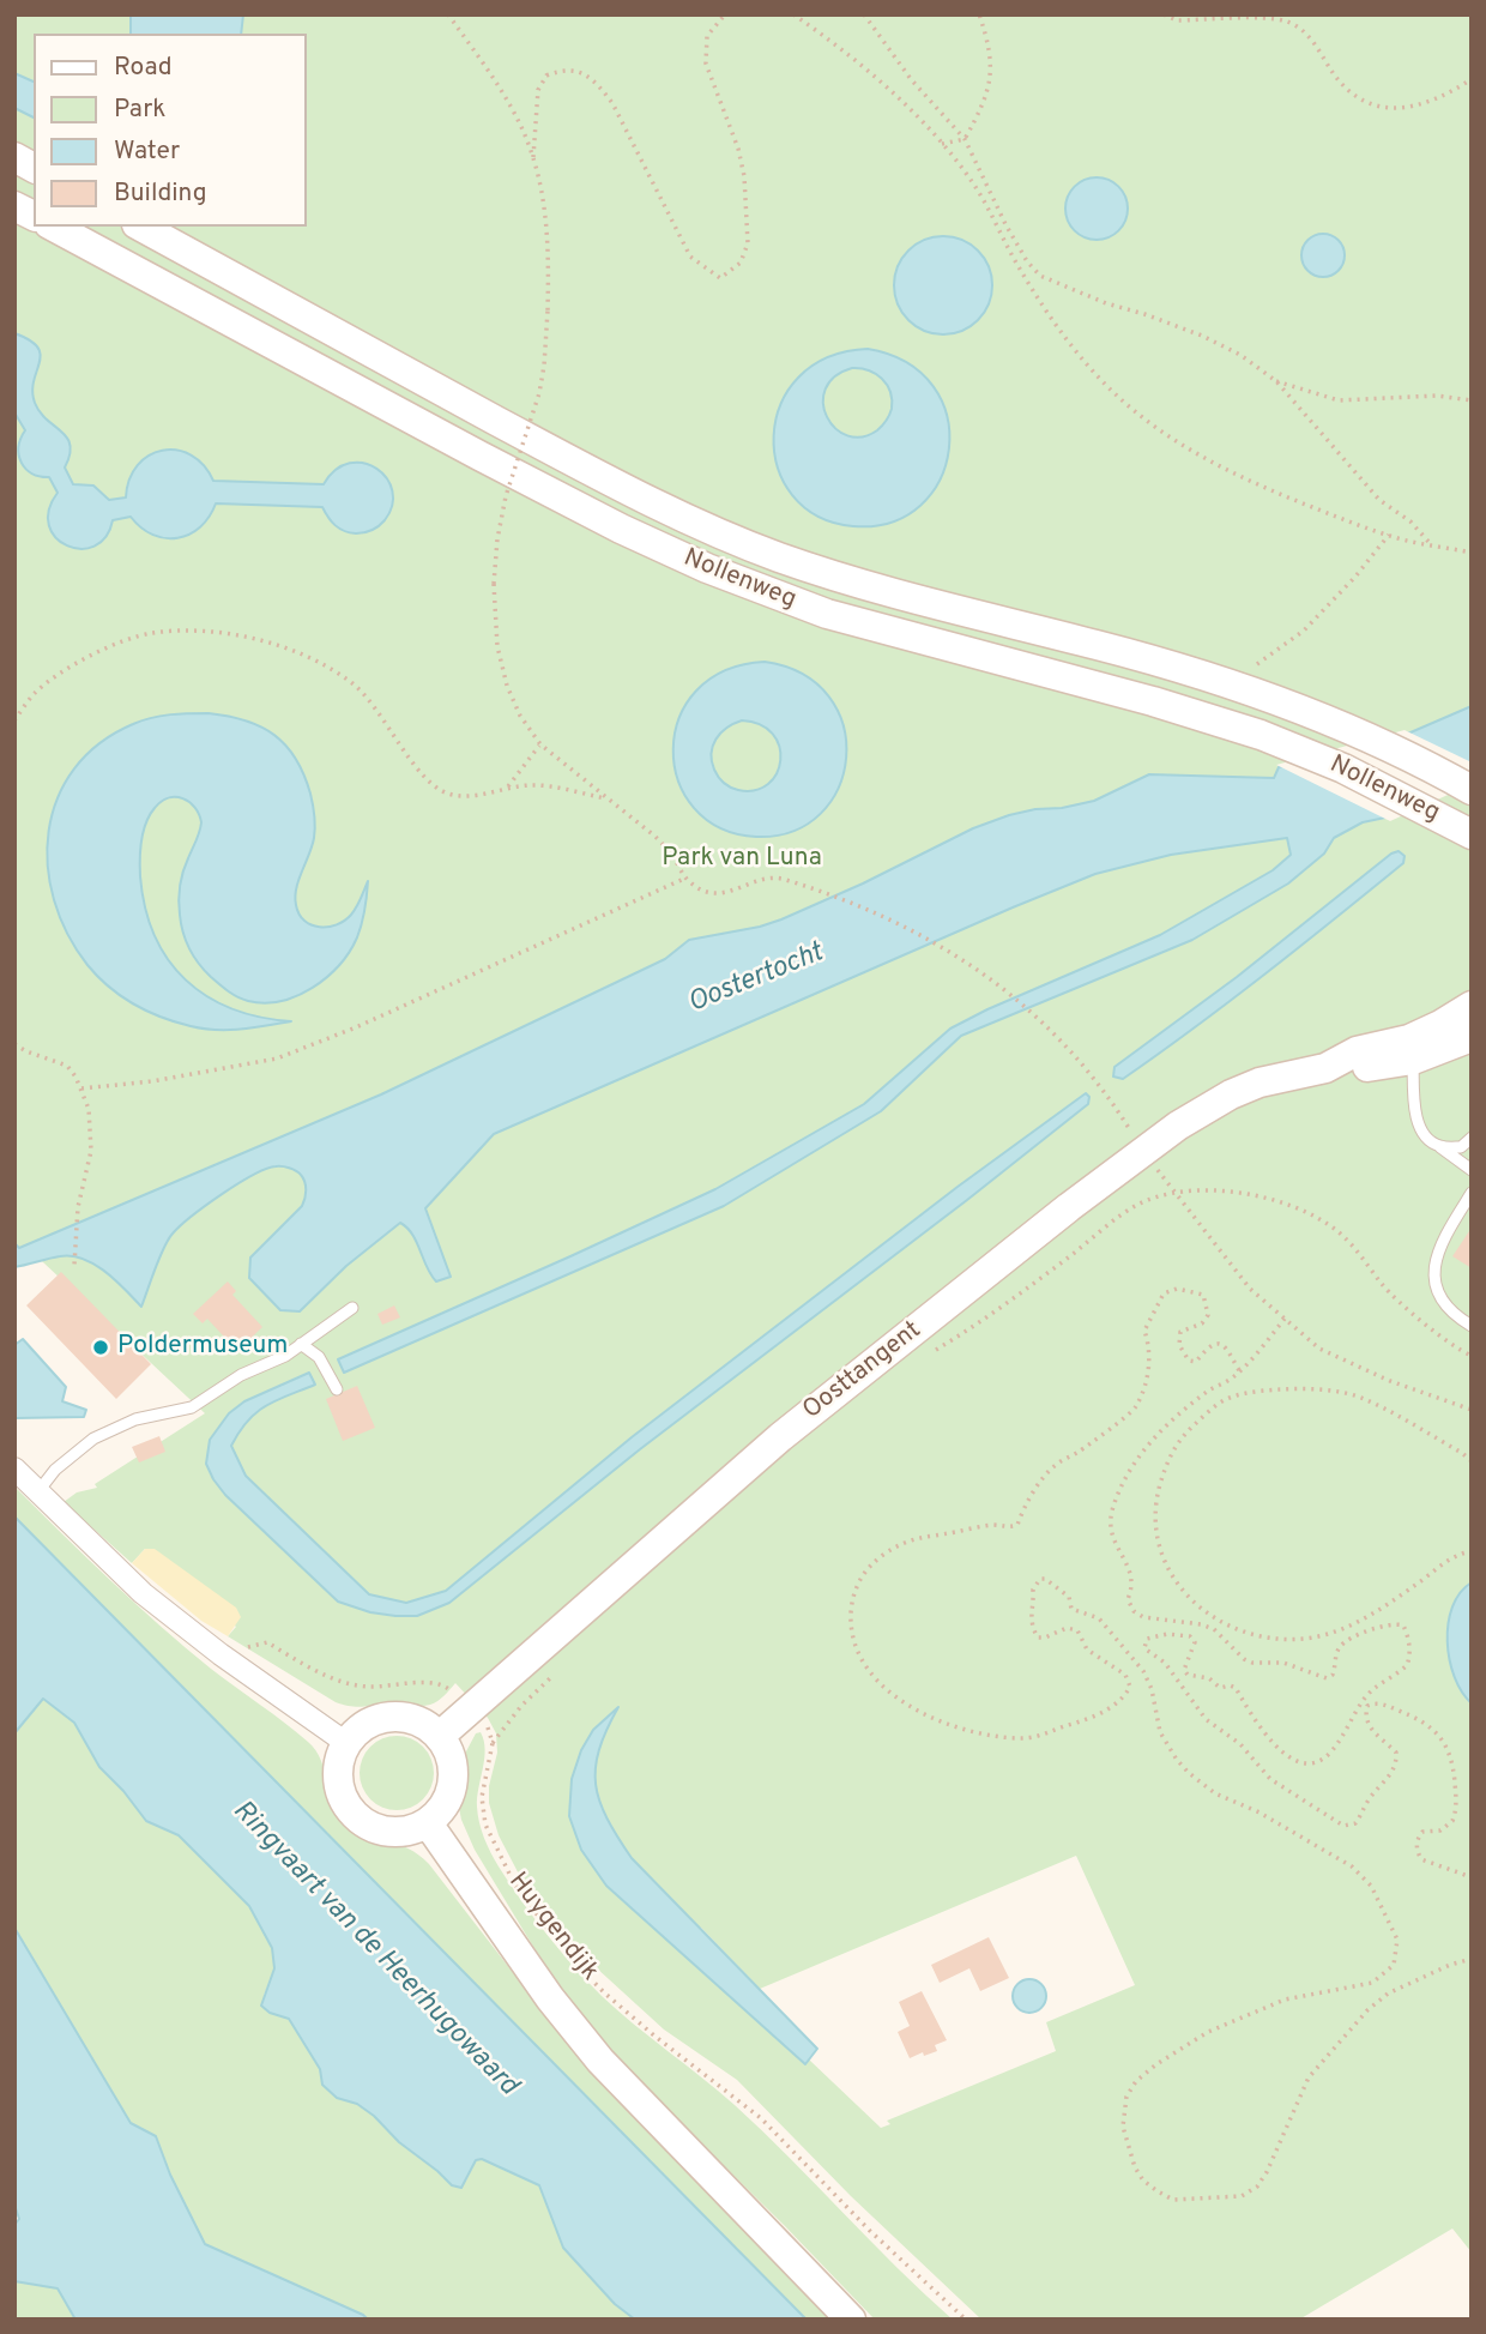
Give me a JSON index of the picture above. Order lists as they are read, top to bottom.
{
  "streets": {
    "main road": ["Nollenweg", "Oosttangent", "Huygendijk"]
  },
  "crossings": [
    ["Oosttangent", "Huygendijk"]
  ],
  "water": ["Oostertocht", "Ringvaart van de Heerhugowaard"],
  "parks": ["Park van Luna"],
  "places": ["Poldermuseum"],
  "legend": [
    "Road",
    "Park",
    "Water",
    "Building"
  ]
}
